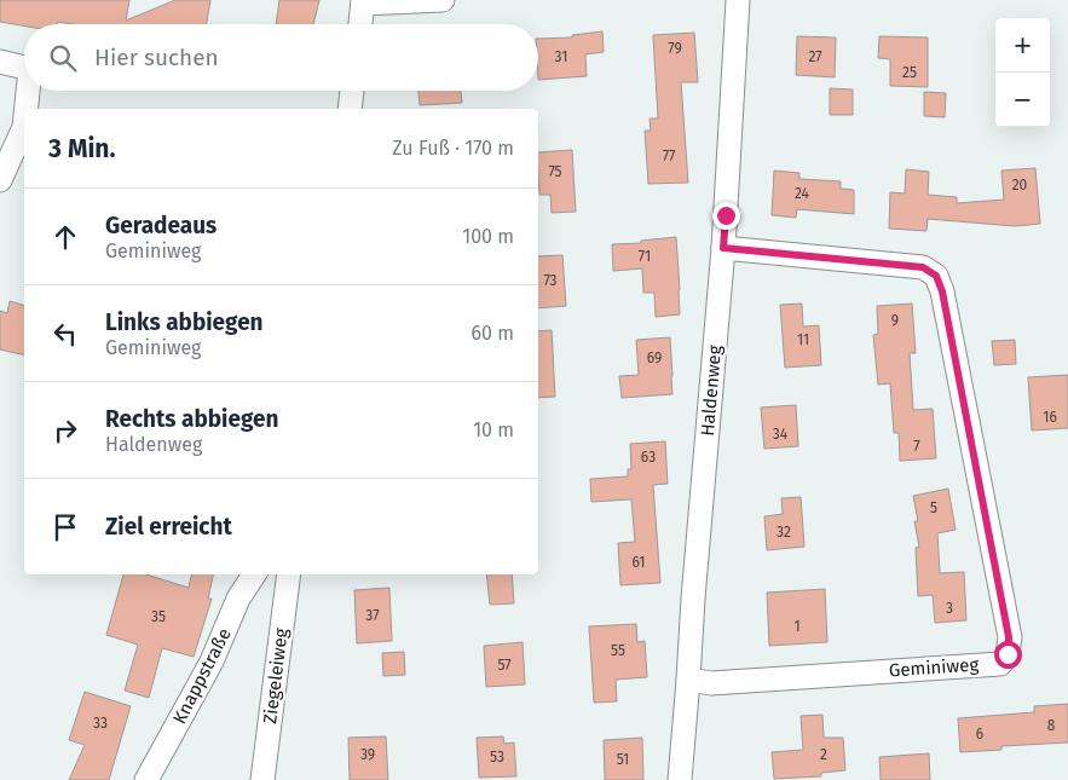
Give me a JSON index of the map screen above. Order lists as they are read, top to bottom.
{
  "streets": {
    "street": [
      "Haldenweg",
      "Geminiweg",
      "Knappstraße",
      "Ziegeleiweg"
    ]
  },
  "crossings": [
    ["Haldenweg", "Geminiweg"]
  ],
  "house_numbers": [
    "79",
    "31",
    "27",
    "25",
    "77",
    "75",
    "20",
    "24",
    "71",
    "73",
    "9",
    "11",
    "69",
    "16",
    "34",
    "7",
    "63",
    "5",
    "32",
    "61",
    "3",
    "37",
    "35",
    "1",
    "55",
    "57",
    "33",
    "8",
    "6",
    "39",
    "2",
    "53",
    "51"
  ],
  "page": {
    "map_buttons": ["+", "−"],
    "search": "Hier suchen",
    "heading": ["3 Min.", "Zu Fuß · 170 m"],
    "list": [
      ["Geradeaus", "Geminiweg", "100 m"],
      ["Links abbiegen", "Geminiweg", "60 m"],
      ["Rechts abbiegen", "Haldenweg", "10 m"],
      "Ziel erreicht"
    ]
  }
}
